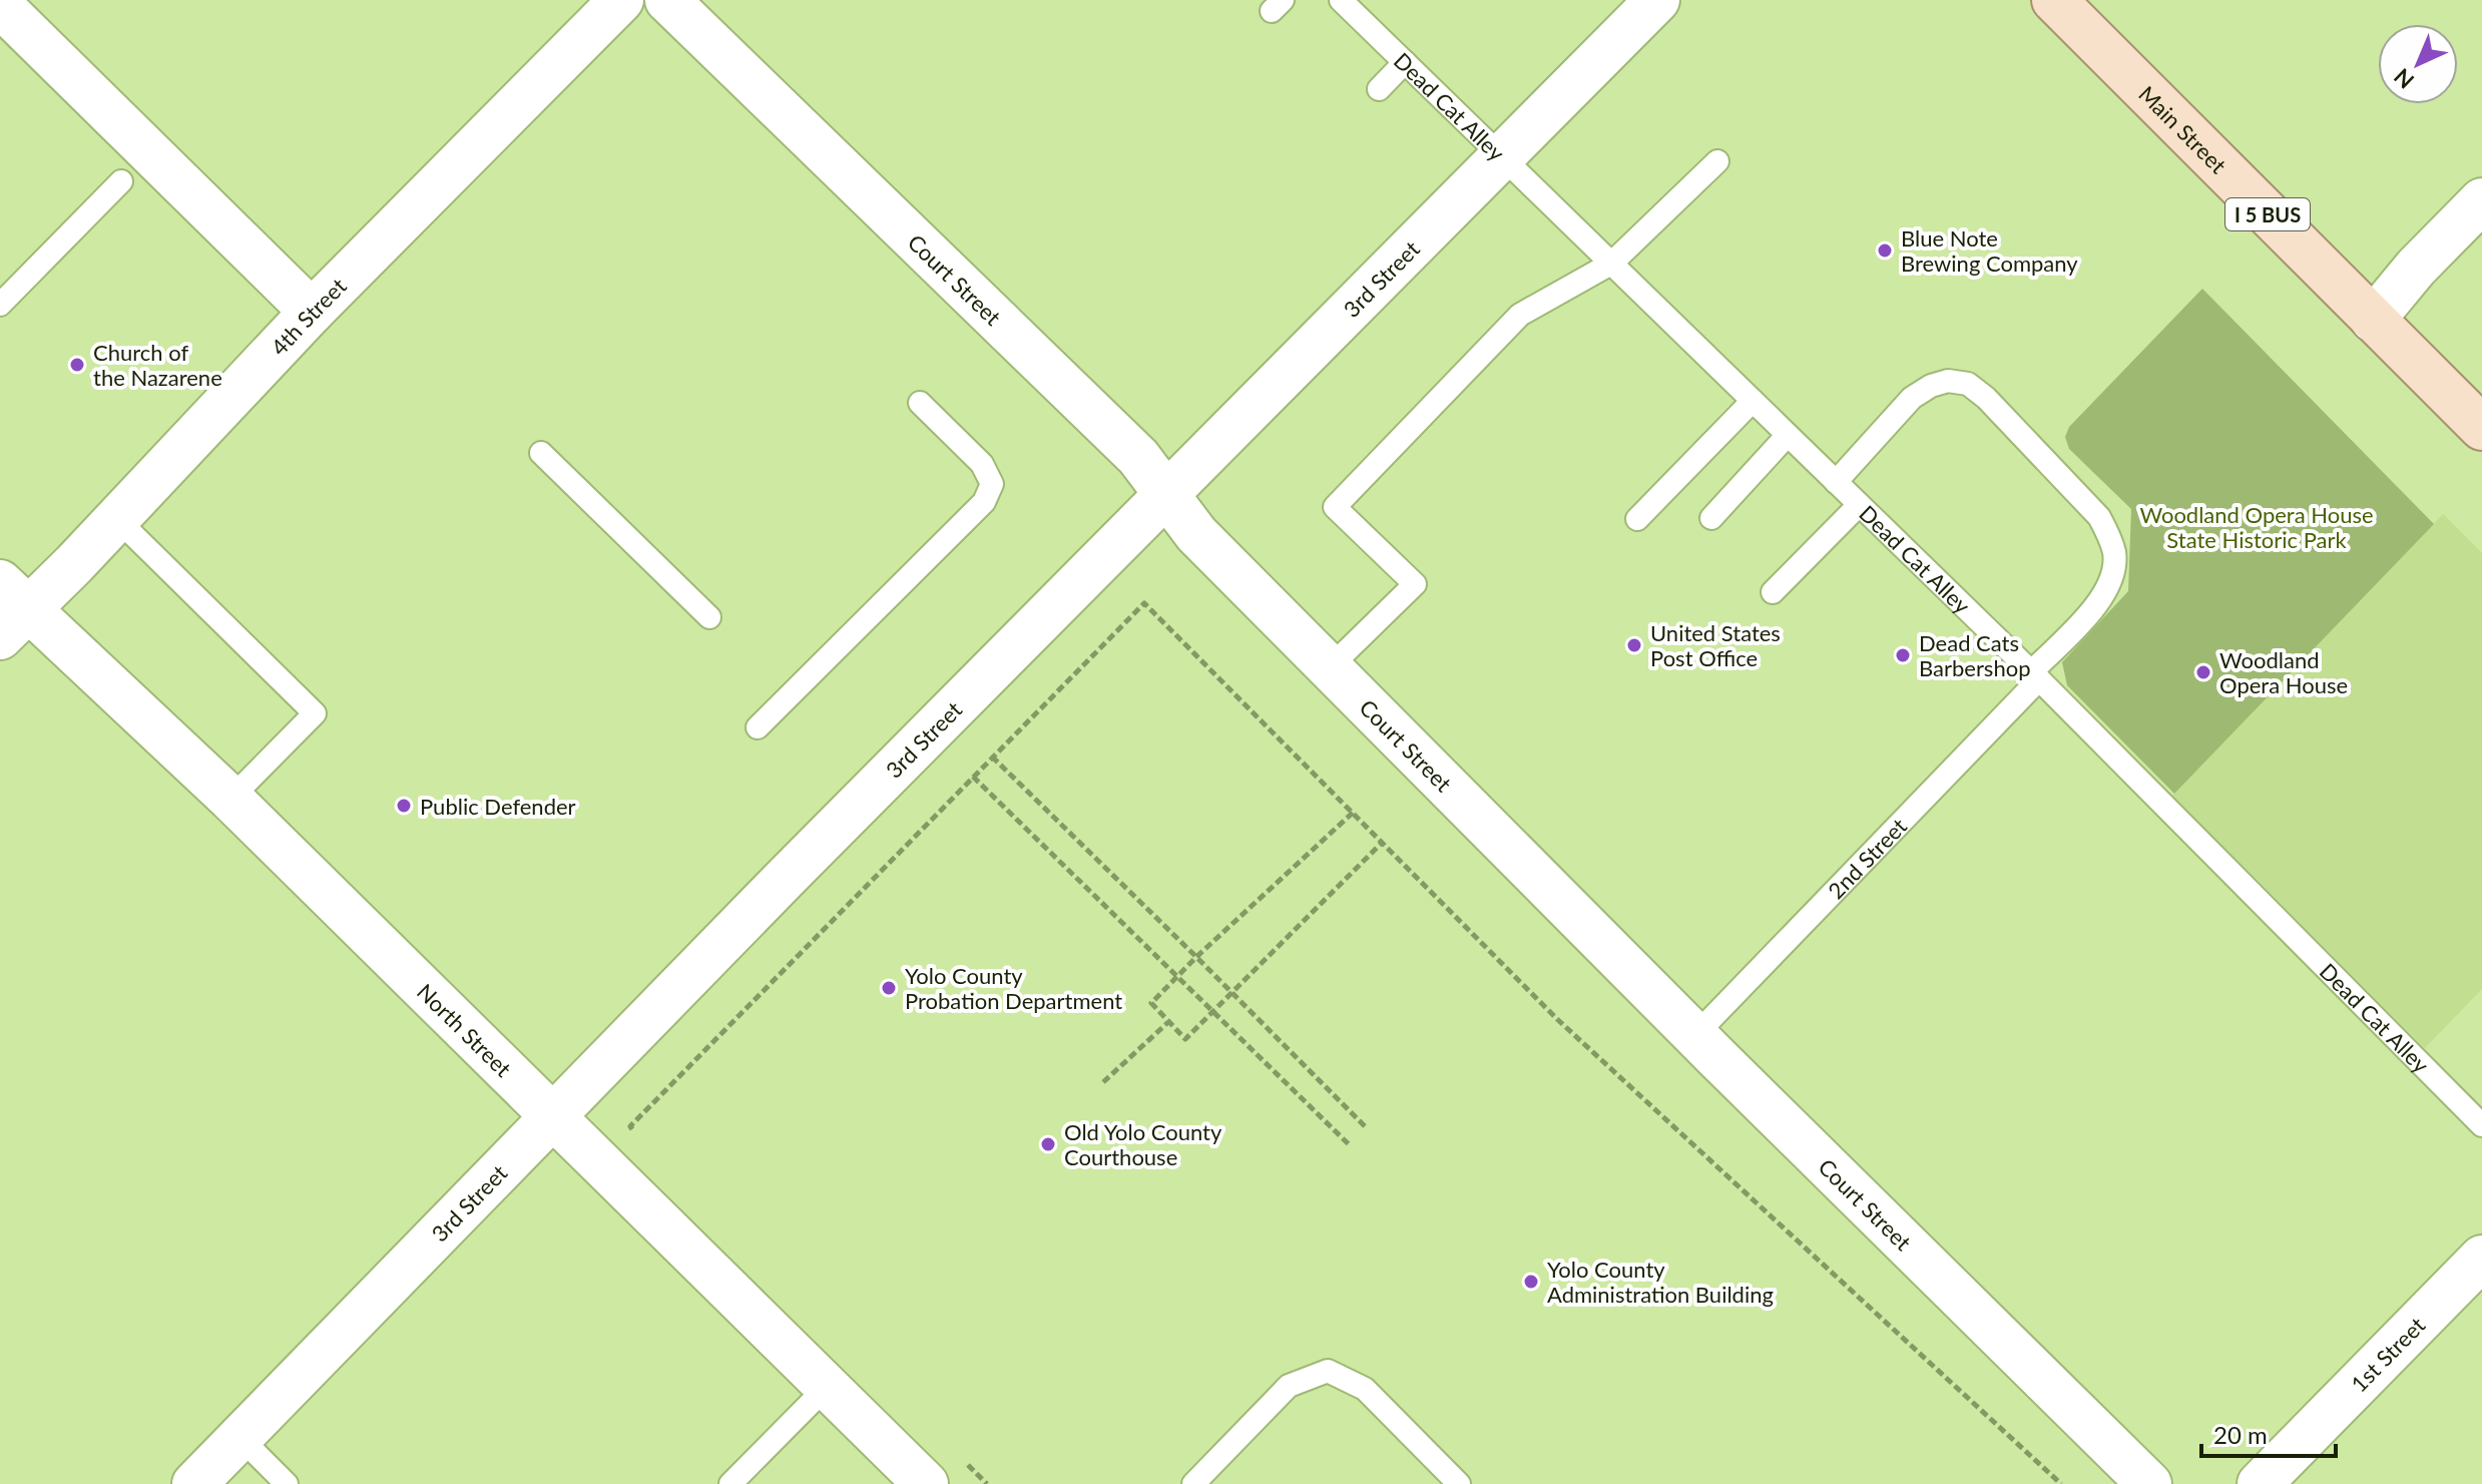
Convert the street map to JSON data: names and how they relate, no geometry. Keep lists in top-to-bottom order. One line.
{"streets":{"main road":["Main Street","I 5 BUS"],"street":["Court Street","3rd Street","4th Street","North Street","1st Street"],"lane":["Dead Cat Alley","2nd Street"]},"crossings":[["Dead Cat Alley","3rd Street"],["Dead Cat Alley","2nd Street"],["Court Street","3rd Street"],["Court Street","2nd Street"],["3rd Street","North Street"],["4th Street","North Street"]],"parks":["Woodland Opera House State Historic Park"],"places":["Blue Note Brewing Company","Church of the Nazarene","United States Post Office","Dead Cats Barbershop","Woodland Opera House","Public Defender","Yolo County Probation Department","Old Yolo County Courthouse","Yolo County Administration Building"],"scale_bar":"20 m","north":"bottom left"}
